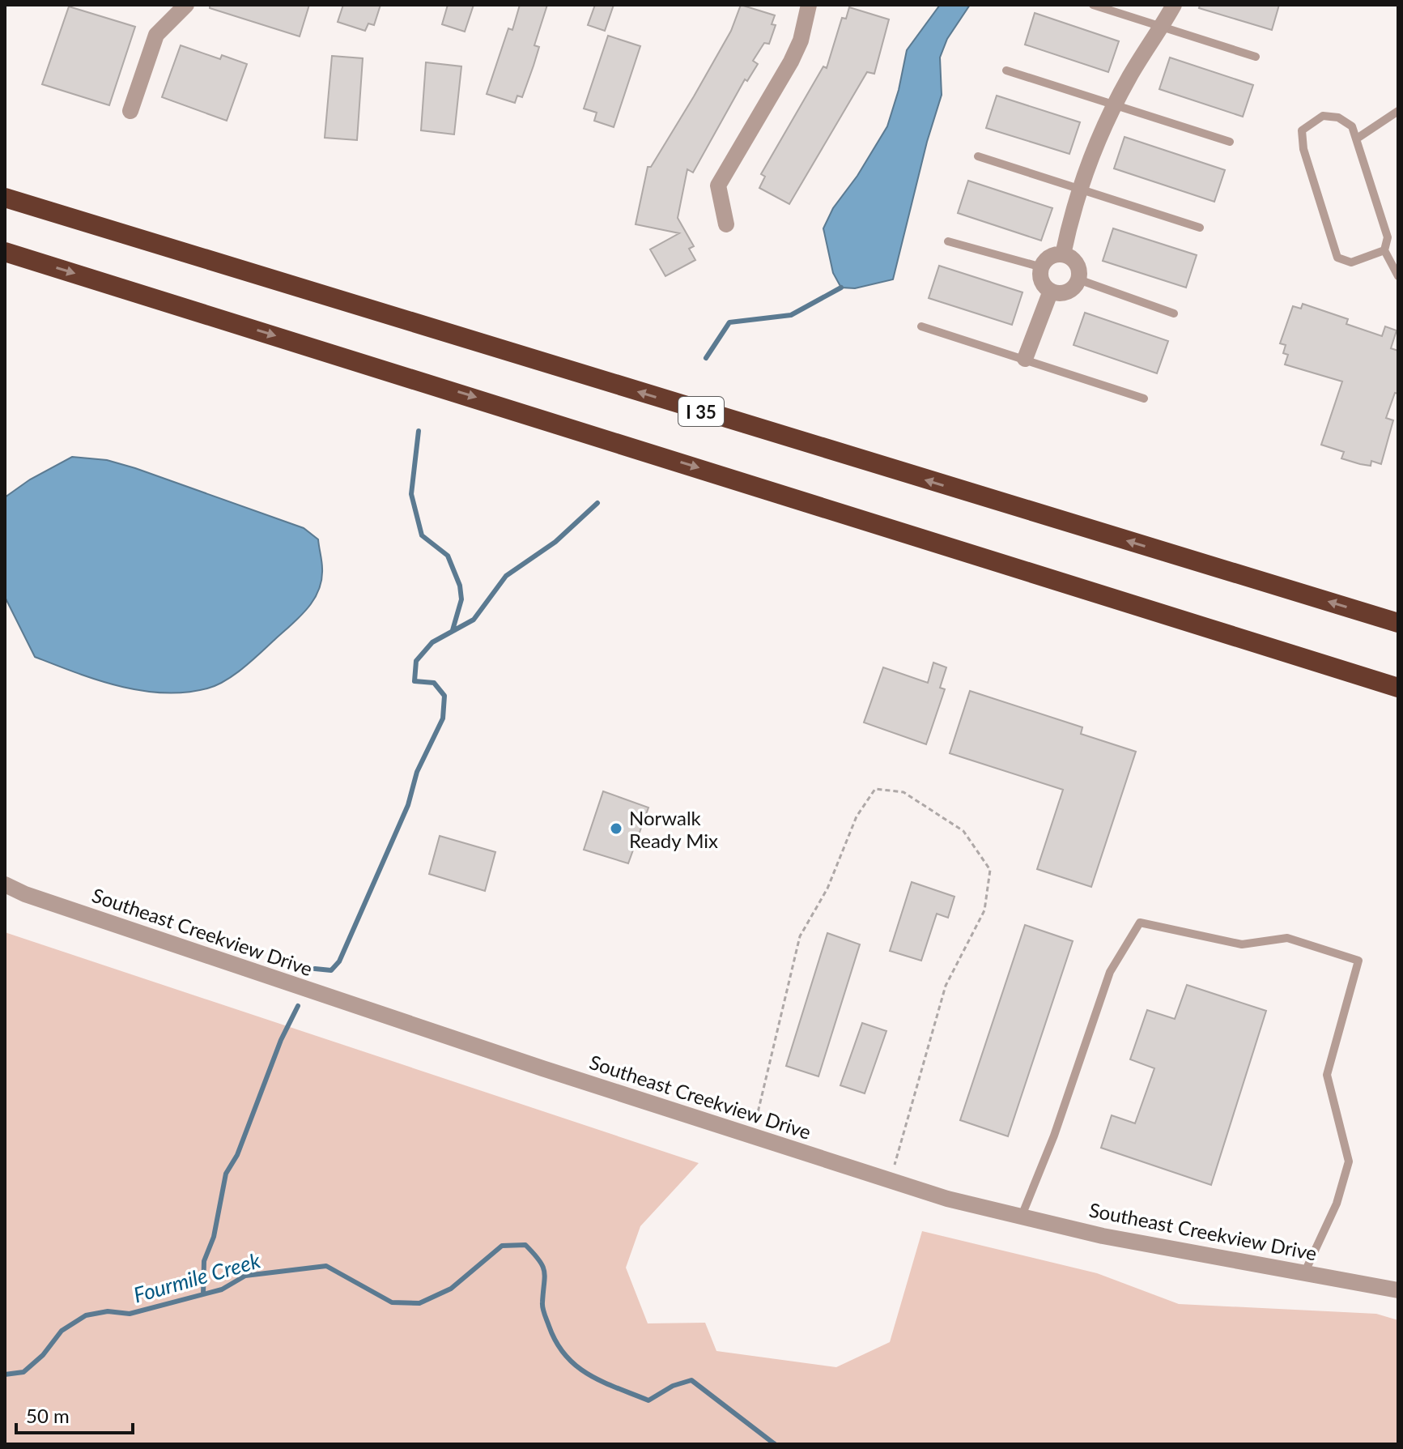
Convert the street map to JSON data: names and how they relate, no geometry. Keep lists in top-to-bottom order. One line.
{"streets":{"highway":["I 35"],"street":["Southeast Creekview Drive"]},"water":["Fourmile Creek"],"places":["Norwalk Ready Mix"],"scale_bar":"50 m"}
